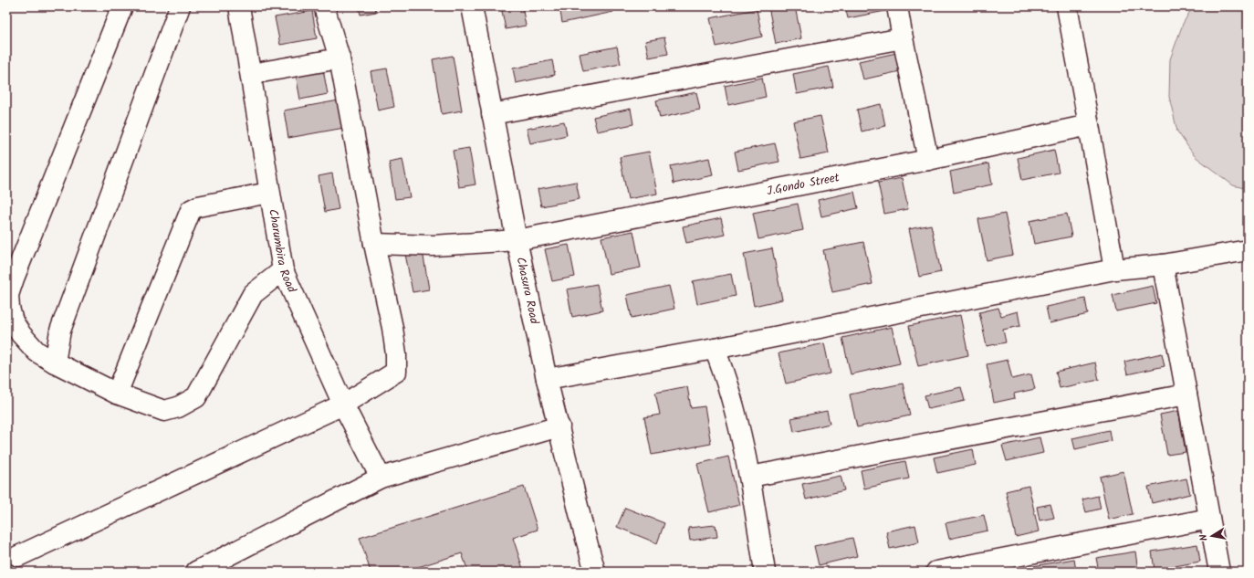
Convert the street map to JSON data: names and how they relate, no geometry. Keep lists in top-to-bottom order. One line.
{"streets":{"street":["J.Gondo Street","Charumbira Road","Chasura Road"]},"crossings":[["J.Gondo Street","Chasura Road"]],"north":"left"}
